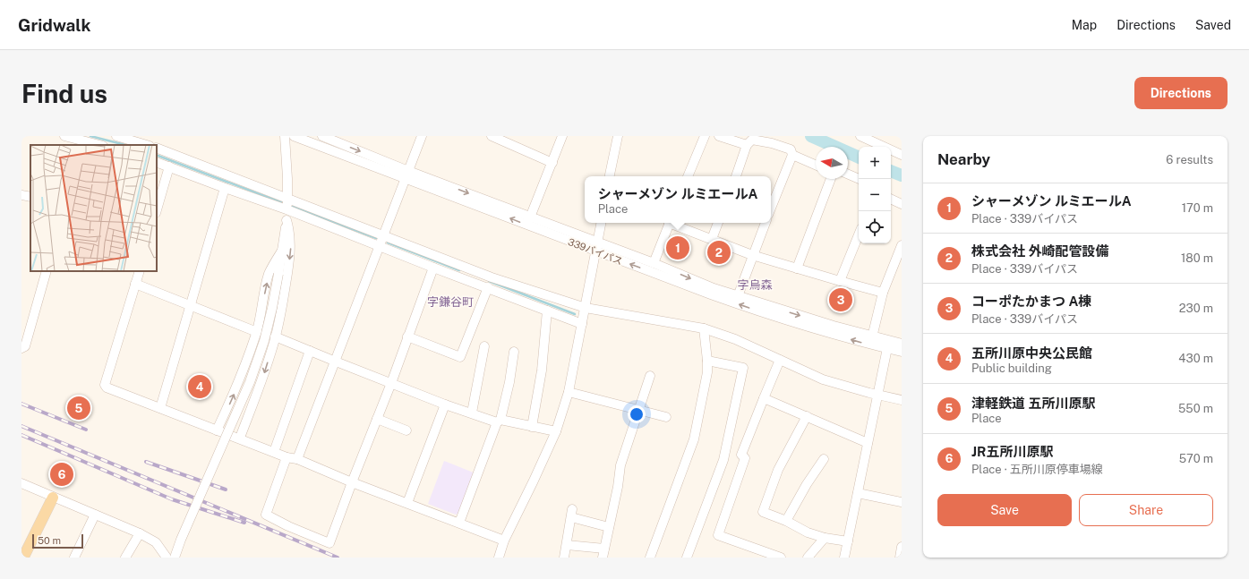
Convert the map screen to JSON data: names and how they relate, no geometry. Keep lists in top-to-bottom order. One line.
{"streets":{"street":["339バイパス"]},"districts":["字烏森","字鎌谷町"],"scale_bar":"50 m","north":"left","page":{"header":"Gridwalk","nav":["Map","Directions","Saved"],"buttons":["Directions",["Save","Share"]],"title":"Find us","heading":["Nearby","6 results"],"map_buttons":["+","−"],"popup":["シャーメゾン ルミエールA","Place"],"list":[{"mark":"1","name":"シャーメゾン ルミエールA","note":"Place · 339バイパス","value":"170 m"},{"mark":"2","name":"株式会社 外崎配管設備","note":"Place · 339バイパス","value":"180 m"},{"mark":"3","name":"コーポたかまつ A棟","note":"Place · 339バイパス","value":"230 m"},{"mark":"4","name":"五所川原中央公民館","note":"Public building","value":"430 m"},{"mark":"5","name":"津軽鉄道 五所川原駅","note":"Place","value":"550 m"},{"mark":"6","name":"JR五所川原駅","note":"Place · 五所川原停車場線","value":"570 m"}],"pins":["1","2","3","4","5","6"],"scale":"50 m"}}
